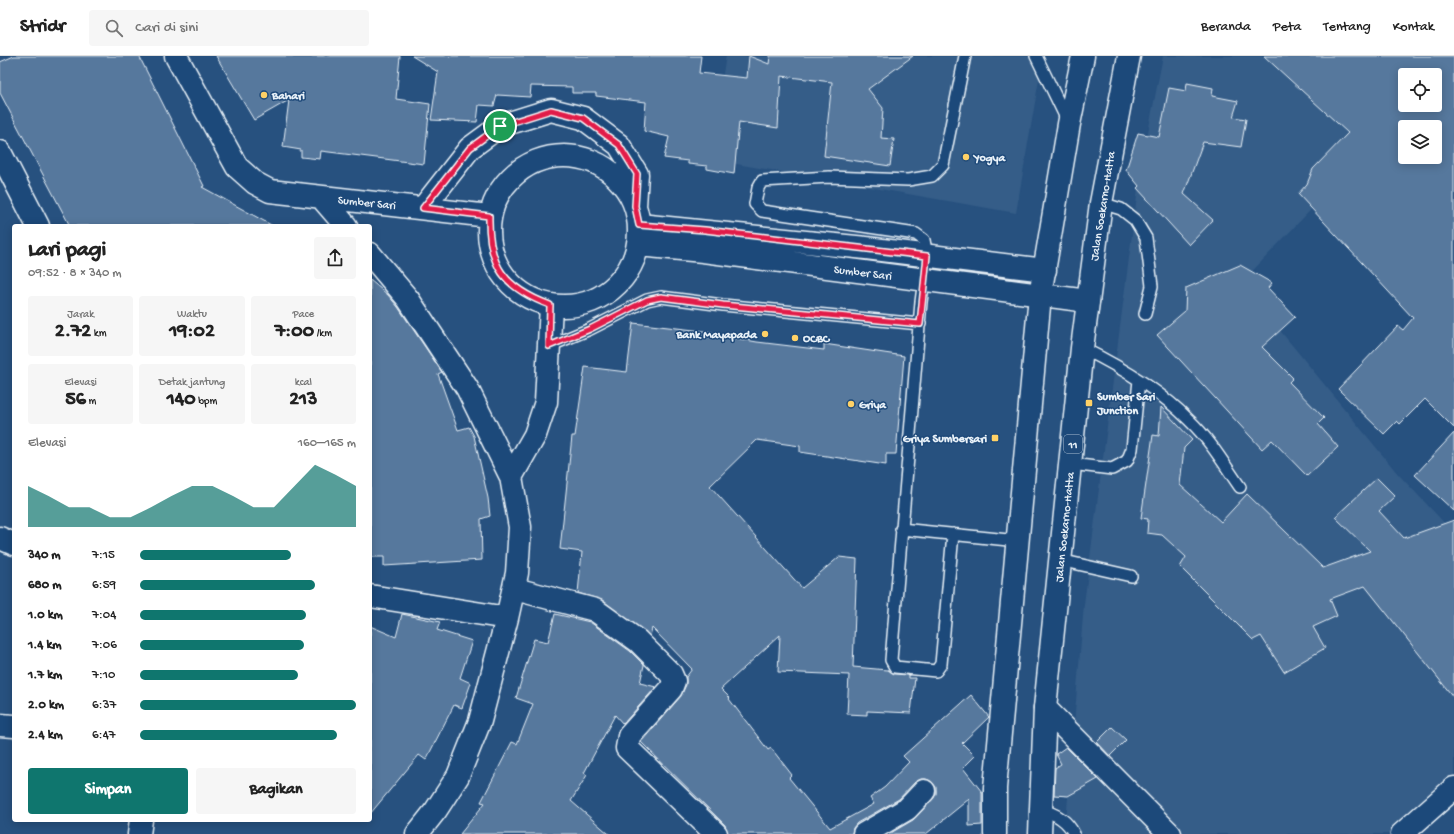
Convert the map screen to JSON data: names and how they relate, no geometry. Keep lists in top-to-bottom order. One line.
{"streets":{"main road":["Sumber Sari","Jalan Soekarno-Hatta","11"]},"crossings":[["Sumber Sari","Jalan Soekarno-Hatta"]],"places":{"other":["Bahari","Yogya","Bank Mayapada","OCBC","Griya"],"transit":["Sumber Sari Junction","Griya Sumbersari"]},"page":{"header":"Stridr","search":"Cari di sini","nav":["Beranda","Peta","Tentang","Kontak"],"heading":["Lari pagi","09:52 · 8 × 340 m"],"stats":[["Jarak","2.72 km"],["Waktu","19:02"],["Pace","7:00 /km"],["Elevasi","56 m"],["Detak jantung","140 bpm"],["kcal","213"]],"chart":["Elevasi","160–165 m"],"list":[{"name":"340 m","note":"7:15"},{"name":"680 m","note":"6:59"},{"name":"1.0 km","note":"7:04"},{"name":"1.4 km","note":"7:06"},{"name":"1.7 km","note":"7:10"},{"name":"2.0 km","note":"6:37"},{"name":"2.4 km","note":"6:47"}],"buttons":["Simpan","Bagikan"]}}
